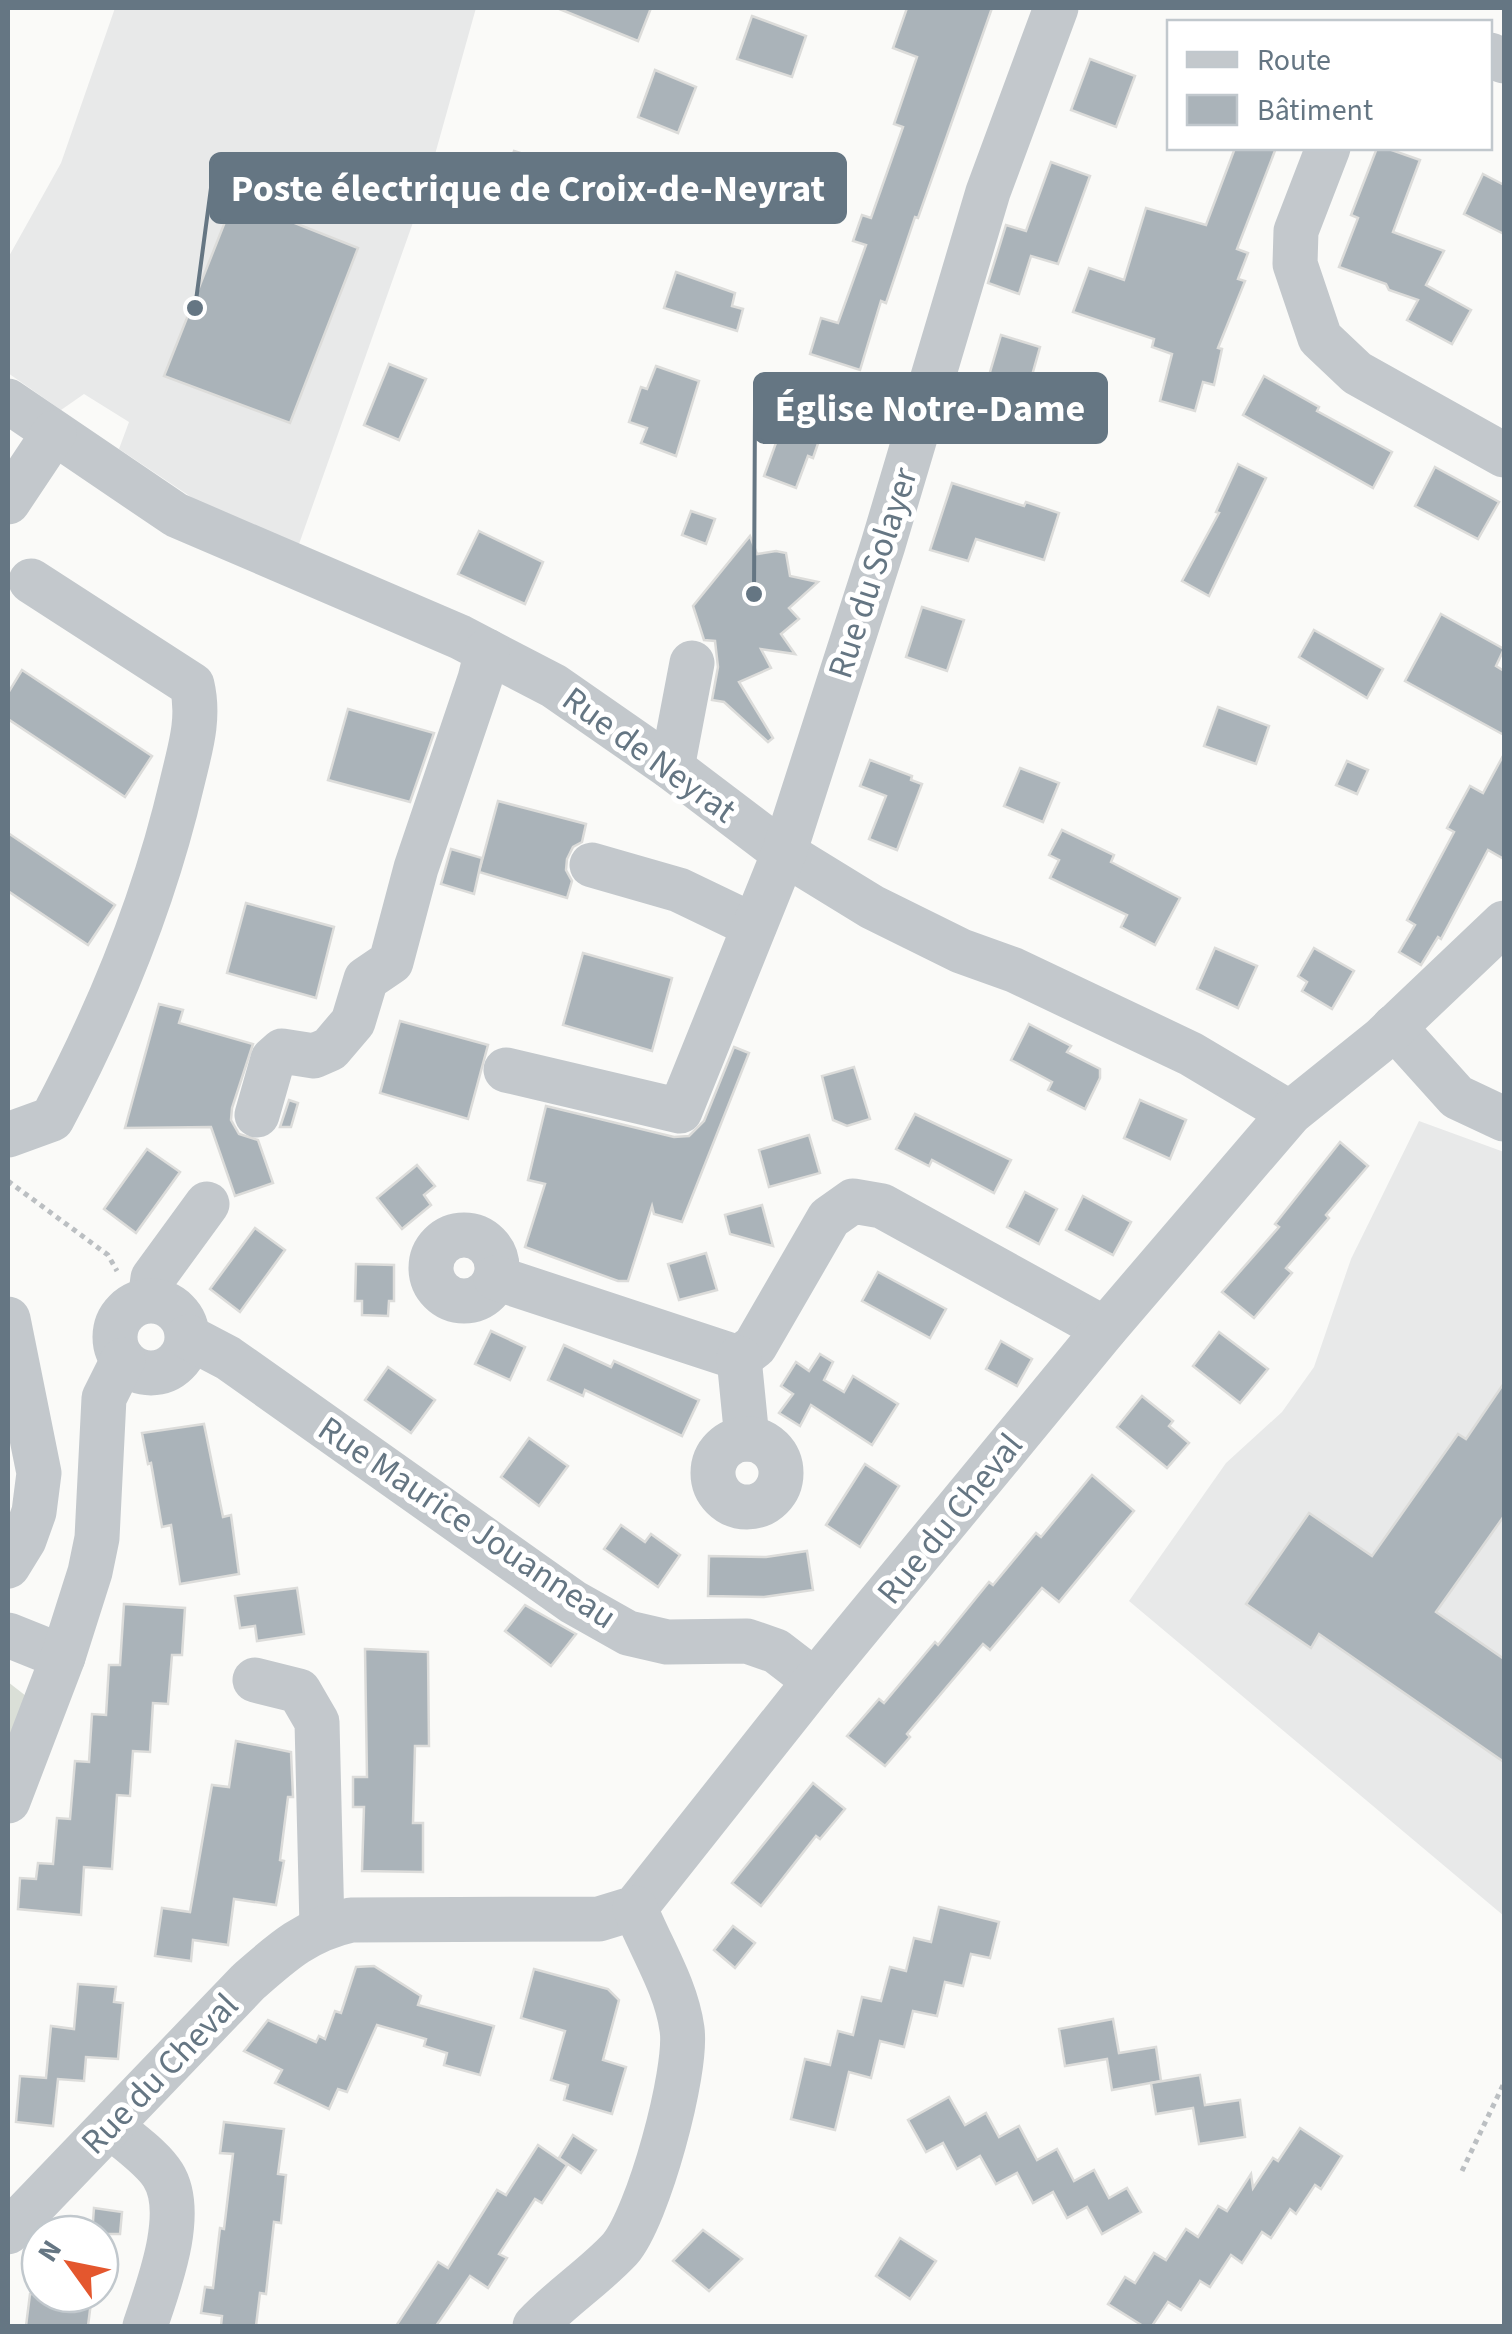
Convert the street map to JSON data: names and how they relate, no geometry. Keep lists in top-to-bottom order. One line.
{"streets":{"street":["Rue du Solayer","Rue de Neyrat","Rue du Cheval","Rue Maurice Jouanneau"]},"crossings":[["Rue du Solayer","Rue de Neyrat"],["Rue de Neyrat","Rue du Cheval"],["Rue du Cheval","Rue Maurice Jouanneau"]],"places":["Poste électrique de Croix-de-Neyrat","Église Notre-Dame"],"legend":["Route","Bâtiment"],"north":"top left"}
